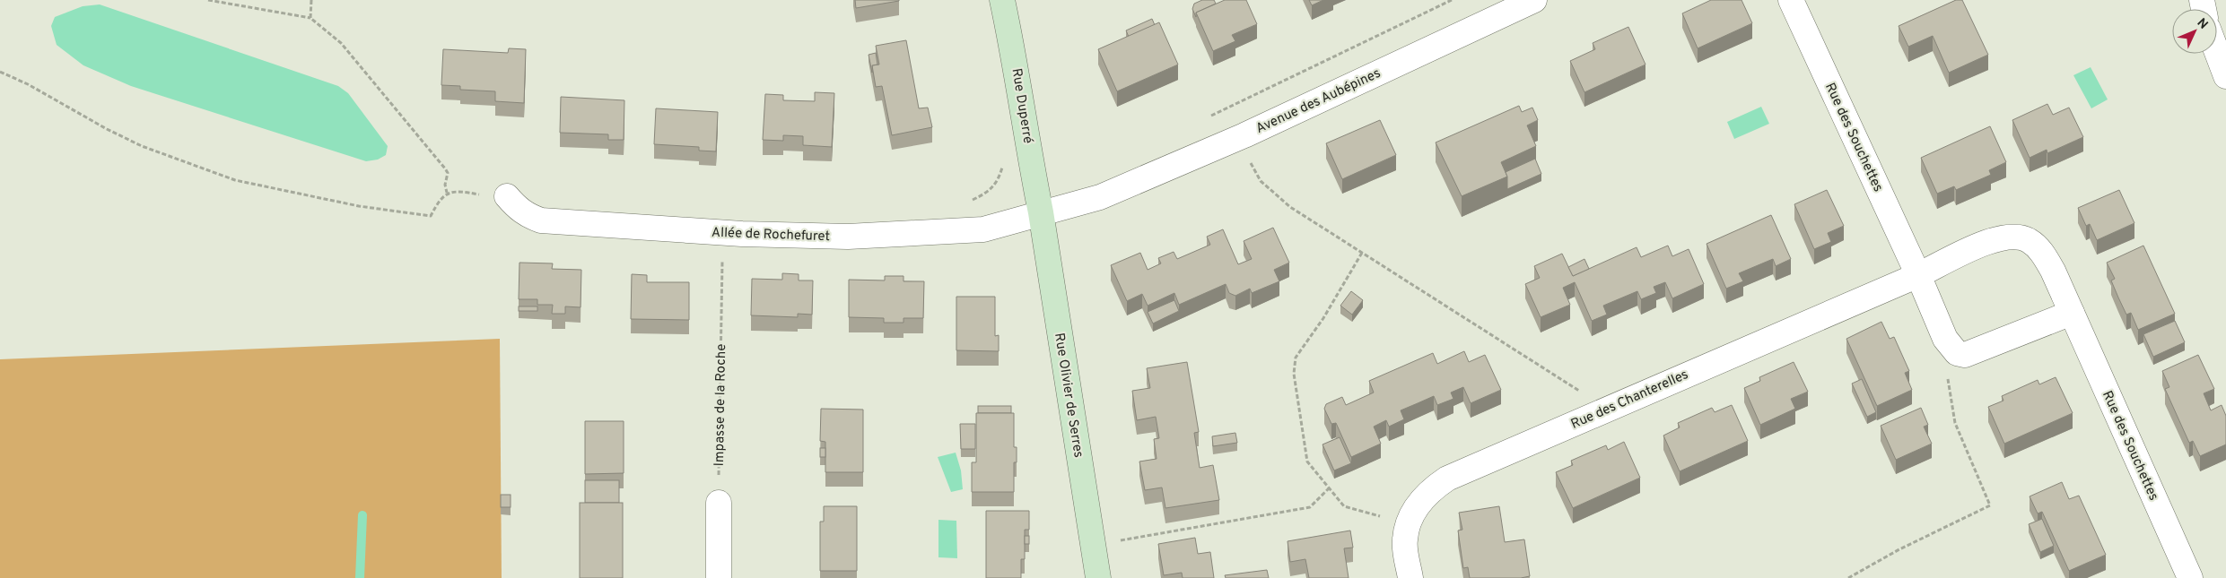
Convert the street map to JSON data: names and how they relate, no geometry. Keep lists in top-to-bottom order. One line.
{"streets":{"street":["Avenue des Aubépines","Rue Duperré","Rue des Souchettes","Allée de Rochefuret","Rue Olivier de Serres","Rue des Chanterelles"],"path":["Impasse de la Roche"]},"crossings":[["Avenue des Aubépines","Rue Duperré"],["Avenue des Aubépines","Allée de Rochefuret"],["Avenue des Aubépines","Rue Olivier de Serres"],["Rue Duperré","Allée de Rochefuret"],["Rue Duperré","Rue Olivier de Serres"],["Rue des Souchettes","Rue des Chanterelles"],["Allée de Rochefuret","Rue Olivier de Serres"],["Allée de Rochefuret","Impasse de la Roche"]],"north":"top right"}
